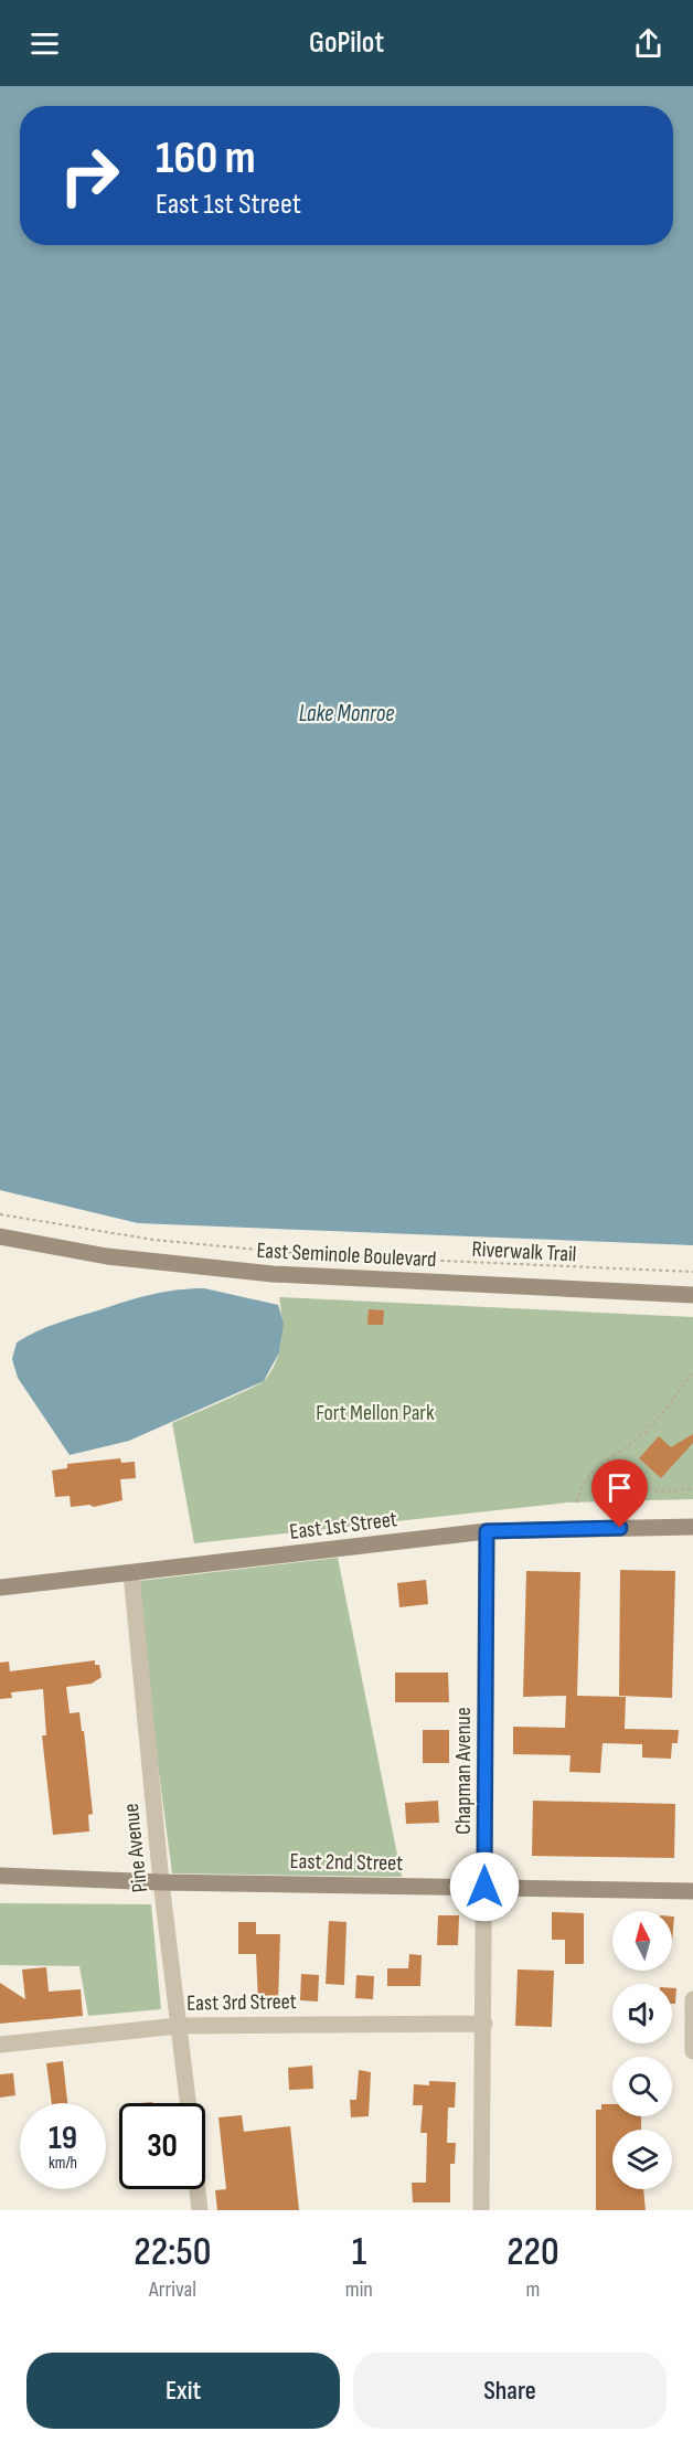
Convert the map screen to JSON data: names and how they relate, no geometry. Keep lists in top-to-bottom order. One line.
{"streets":{"street":["East Seminole Boulevard","East 1st Street","Chapman Avenue","Pine Avenue","East 2nd Street","East 3rd Street"],"path":["Riverwalk Trail"]},"crossings":[["East 1st Street","Chapman Avenue"],["East 1st Street","Pine Avenue"],["Chapman Avenue","East 2nd Street"],["Chapman Avenue","East 3rd Street"],["Pine Avenue","East 2nd Street"],["Pine Avenue","East 3rd Street"]],"water":["Lake Monroe"],"parks":["Fort Mellon Park"],"north":"top","page":{"header":"GoPilot","turn":["160 m","East 1st Street"],"speed":"19 km/h","limit":"30","eta":["22:50","Arrival","1","min","220","m"],"buttons":["Exit","Share"]}}
